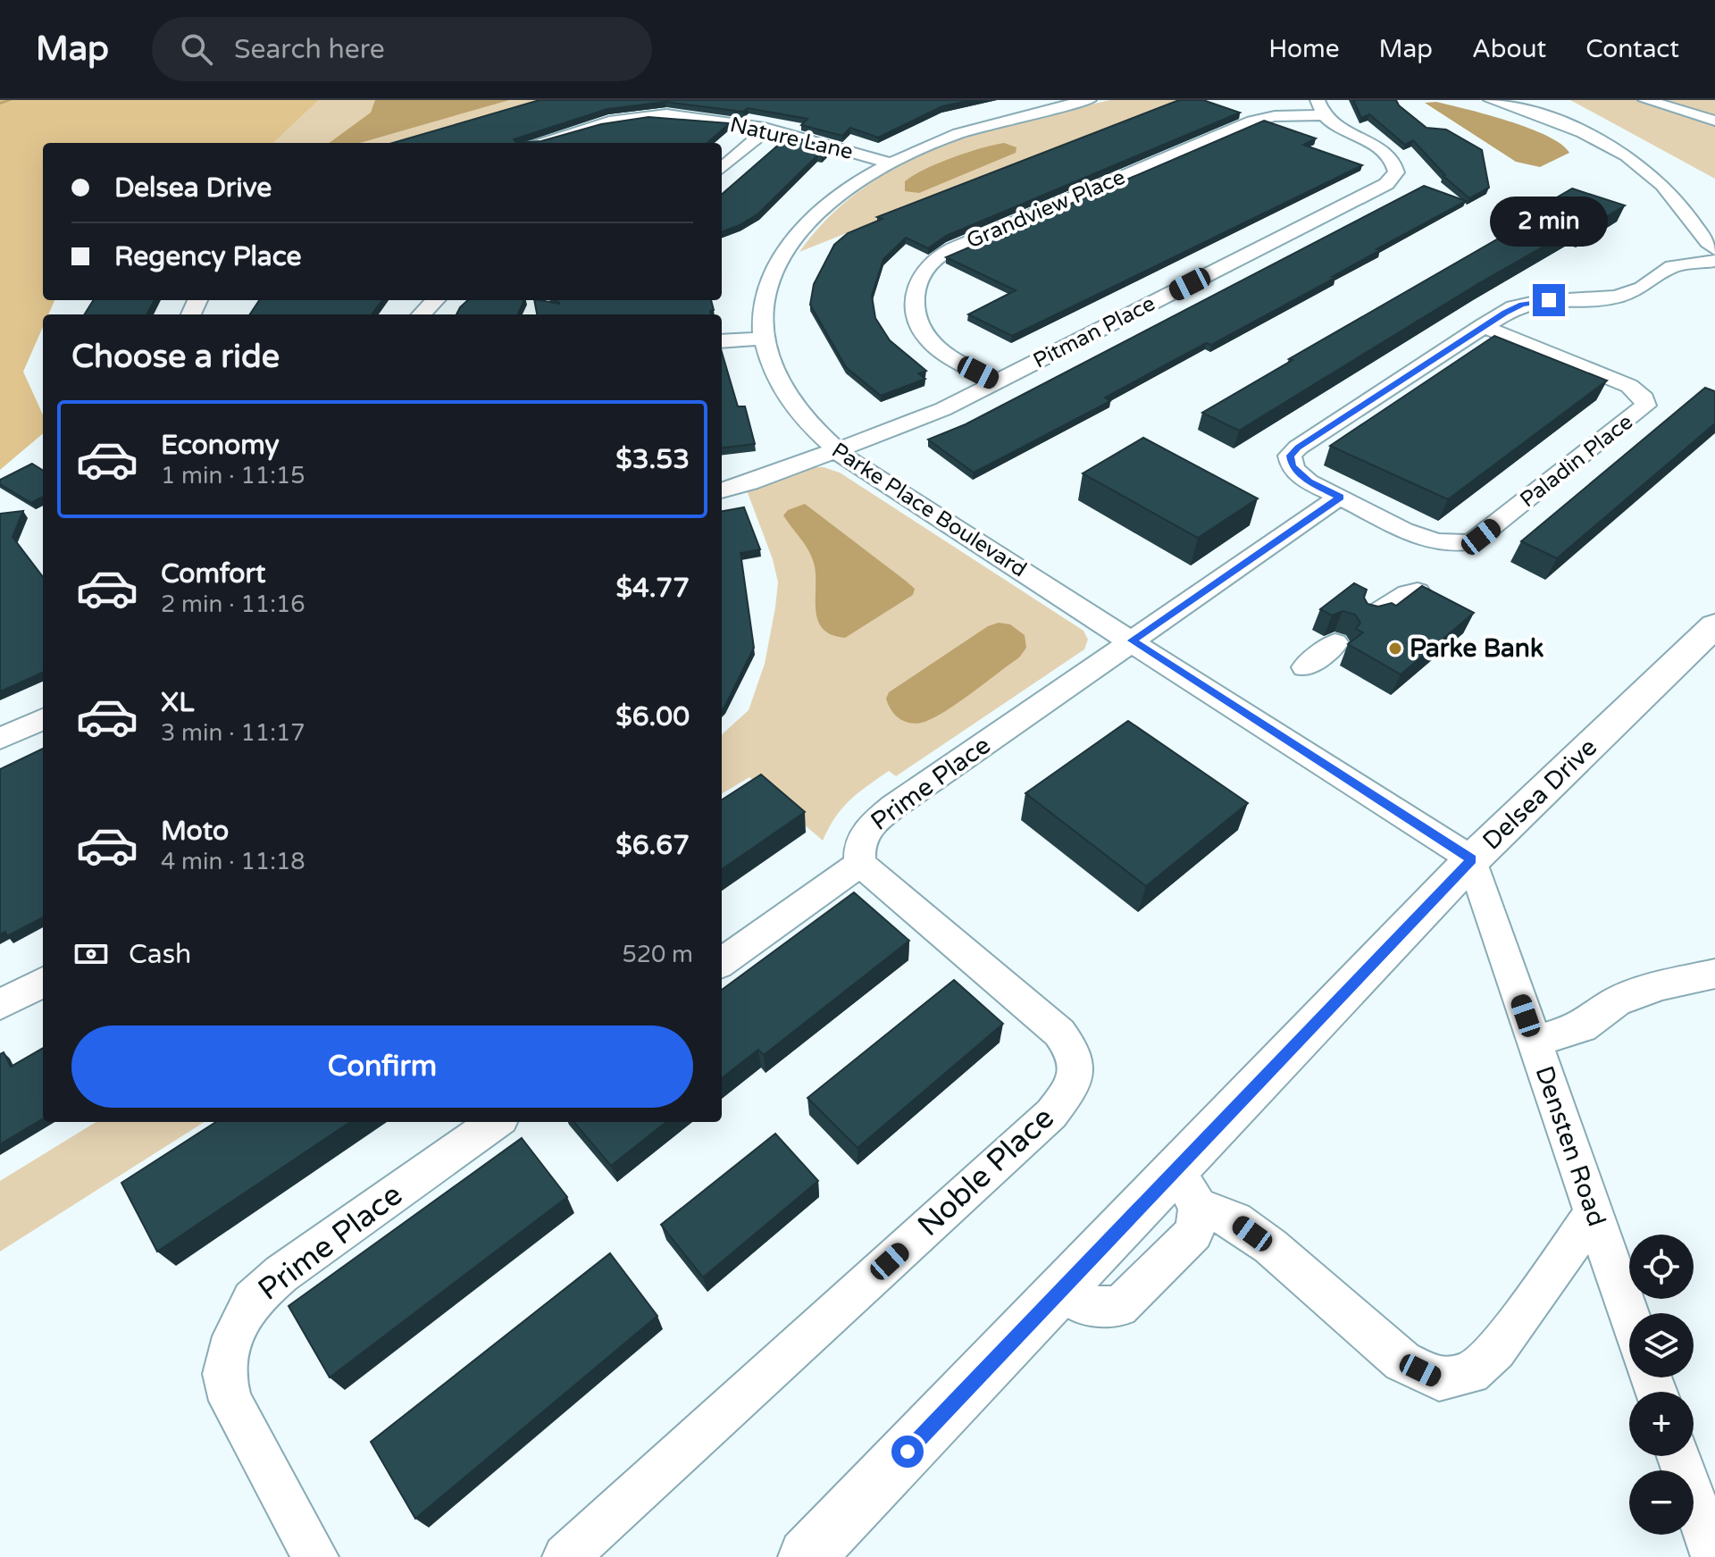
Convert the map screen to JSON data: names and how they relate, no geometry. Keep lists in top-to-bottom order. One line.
{"streets":{"main road":["Delsea Drive"],"street":["Nature Lane","Grandview Place","Pitman Place","Paladin Place","Parke Place Boulevard","Prime Place","Densten Road","Noble Place"]},"crossings":[["Nature Lane","Parke Place Boulevard"],["Grandview Place","Pitman Place"],["Pitman Place","Parke Place Boulevard"],["Paladin Place","Prime Place"],["Parke Place Boulevard","Prime Place"],["Parke Place Boulevard","Delsea Drive"],["Parke Place Boulevard","Densten Road"],["Prime Place","Noble Place"],["Delsea Drive","Densten Road"]],"places":["Parke Bank"],"page":{"header":"Map","search":"Search here","nav":["Home","Map","About","Contact"],"banner":["Delsea Drive","Regency Place"],"bubble":"2 min","heading":"Choose a ride","list":[{"name":"Economy","note":"1 min · 11:15","value":"$3.53"},{"name":"Comfort","note":"2 min · 11:16","value":"$4.77"},{"name":"XL","note":"3 min · 11:17","value":"$6.00"},{"name":"Moto","note":"4 min · 11:18","value":"$6.67"}],"pay":["Cash","520 m"],"buttons":"Confirm","map_buttons":["+","−"]}}
